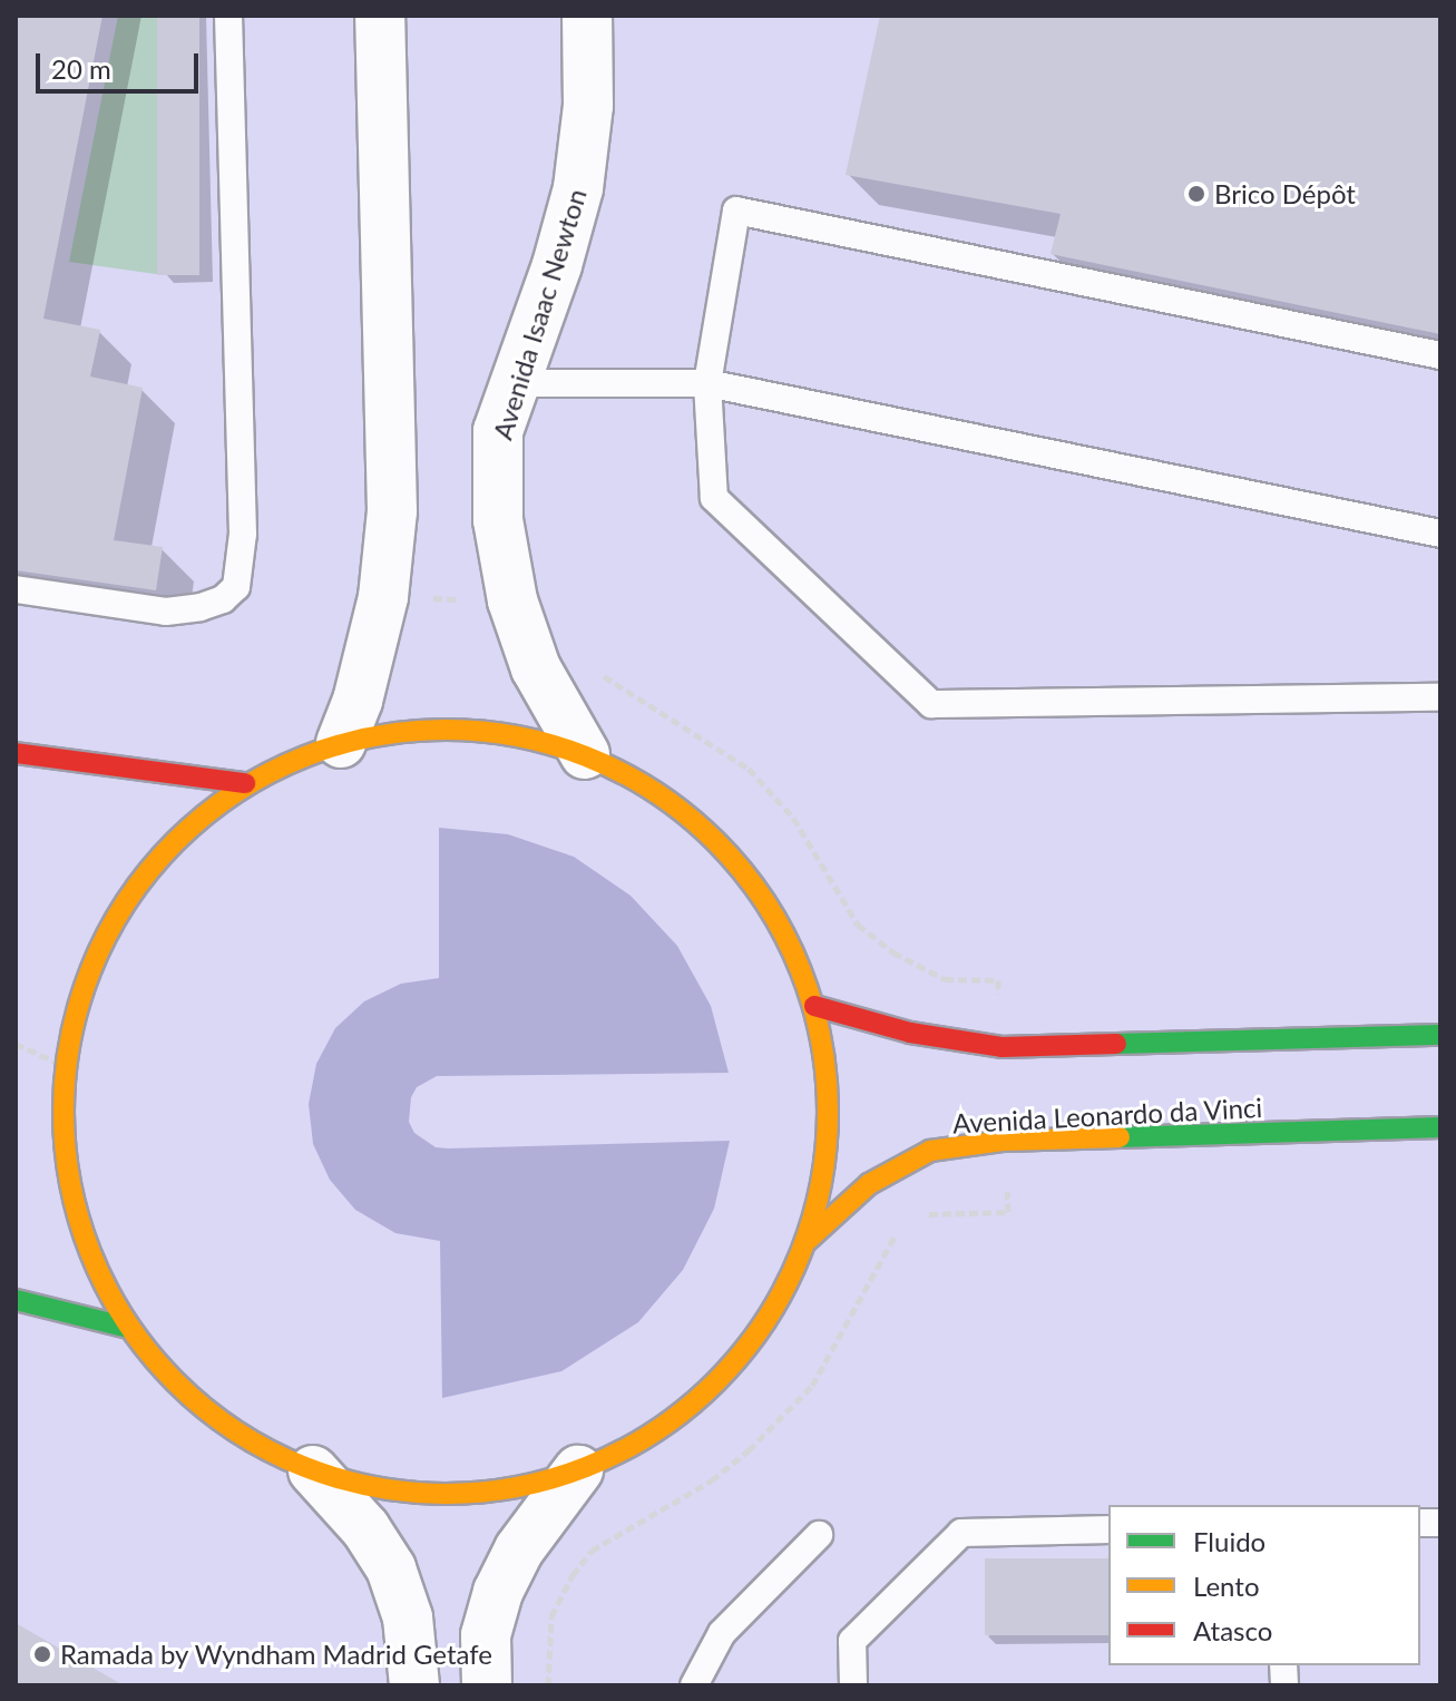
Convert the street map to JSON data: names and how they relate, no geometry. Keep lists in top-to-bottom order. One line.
{"streets":{"street":["Avenida Isaac Newton","Avenida Leonardo da Vinci"]},"places":["Brico Dépôt","Ramada by Wyndham Madrid Getafe"],"legend":["Fluido","Lento","Atasco"],"scale_bar":"20 m"}
